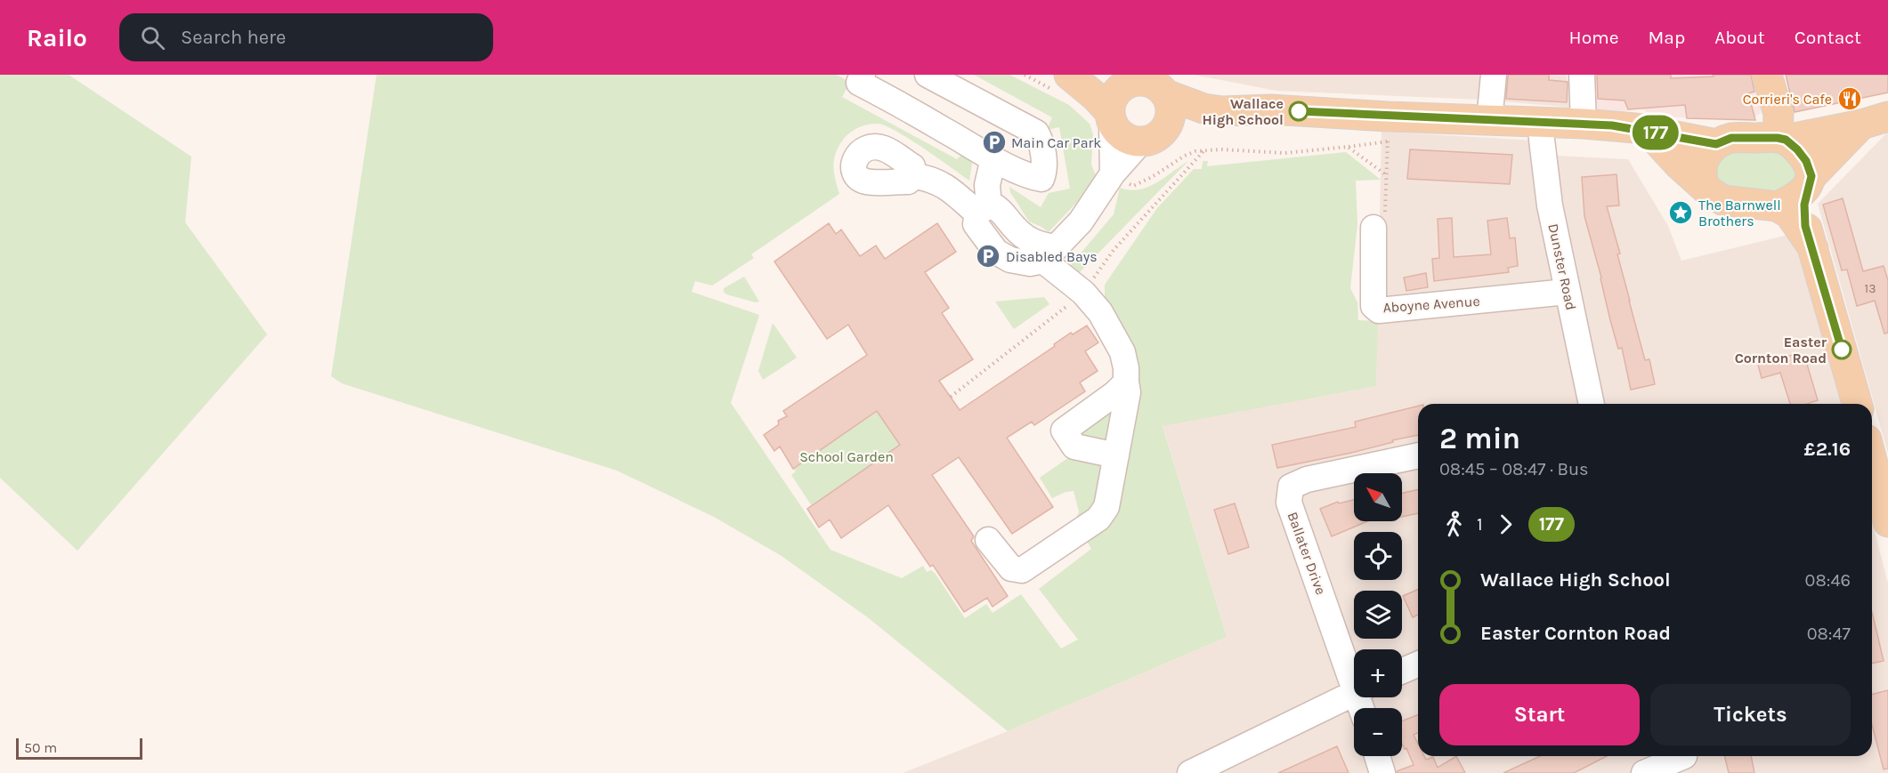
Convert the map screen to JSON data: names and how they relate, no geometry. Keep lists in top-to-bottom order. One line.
{"streets":{"street":["Dunster Road","Aboyne Avenue","Ballater Drive"]},"crossings":[["Dunster Road","Aboyne Avenue"]],"parks":["School Garden"],"places":{"restaurant":["Corrieri's Cafe"],"other":["Wallace High School","Easter Cornton Road"],"parking":["Main Car Park","Disabled Bays"],"place":["The Barnwell Brothers"]},"lines":["bus line 177"],"house_numbers":["13"],"scale_bar":"50 m","north":"top left","page":{"header":"Railo","search":"Search here","nav":["Home","Map","About","Contact"],"on_map":"177","heading":["2 min","08:45 – 08:47 · Bus","£2.16"],"map_buttons":["+","−"],"legs":["1","177"],"list":[{"name":"Wallace High School","value":"08:46"},{"name":"Easter Cornton Road","value":"08:47"}],"buttons":["Start","Tickets"],"scale":"50 m"}}
